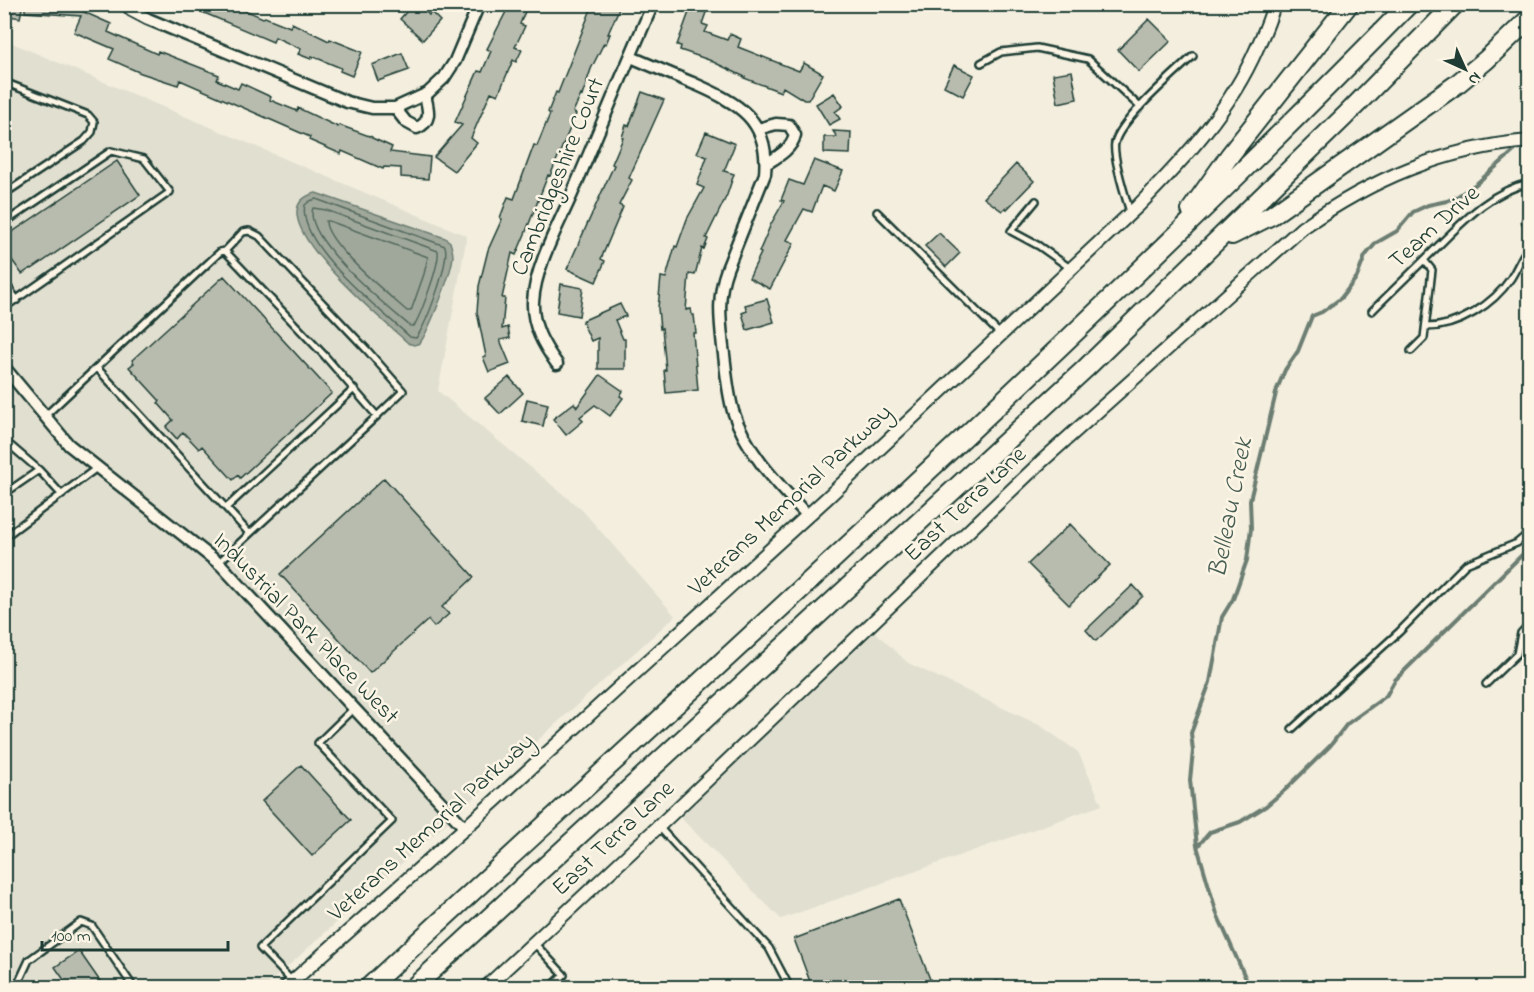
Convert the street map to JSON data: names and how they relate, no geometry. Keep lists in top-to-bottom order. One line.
{"streets":{"street":["Cambridgeshire Court","Veterans Memorial Parkway","East Terra Lane","Industrial Park Place West"],"lane":["Team Drive"]},"crossings":[["Veterans Memorial Parkway","Industrial Park Place West"]],"water":["Belleau Creek"],"scale_bar":"100 m","north":"bottom right"}
